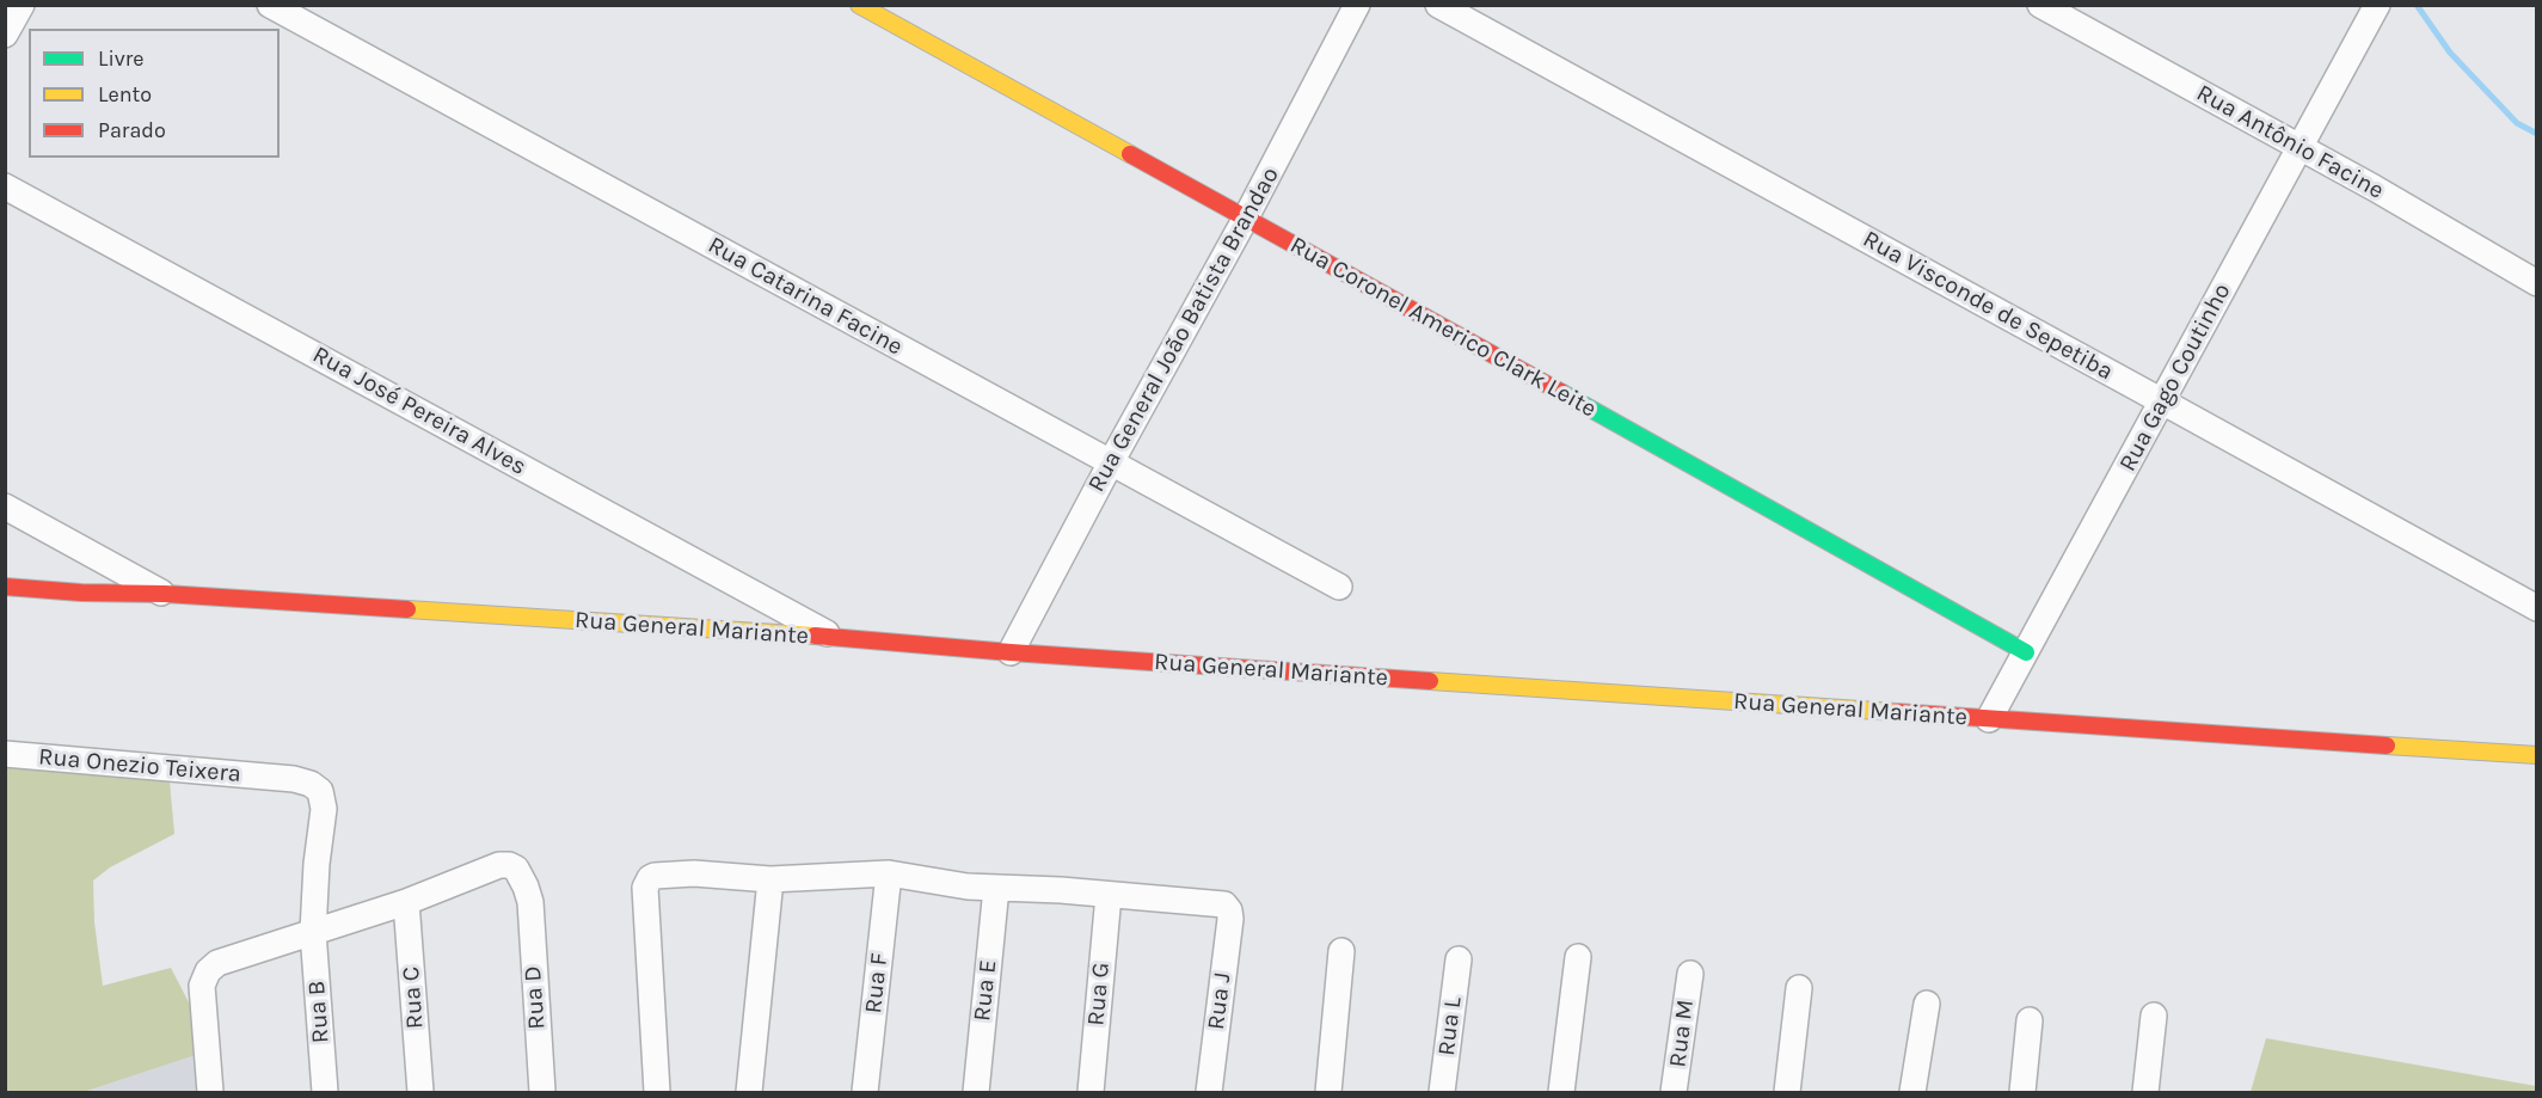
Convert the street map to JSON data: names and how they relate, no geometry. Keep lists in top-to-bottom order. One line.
{"streets":{"street":["Rua Antônio Facine","Rua Catarina Facine","Rua Visconde de Sepetiba","Rua Coronel Americo Clark Leite","Rua General João Batista Brandao","Rua Gago Coutinho","Rua José Pereira Alves","Rua General Mariante","Rua Onezio Teixera","Rua F","Rua E","Rua G","Rua C","Rua D","Rua J","Rua B","Rua L","Rua M"]},"crossings":[["Rua Antônio Facine","Rua Gago Coutinho"],["Rua Catarina Facine","Rua General João Batista Brandao"],["Rua Visconde de Sepetiba","Rua Gago Coutinho"],["Rua Coronel Americo Clark Leite","Rua General João Batista Brandao"],["Rua Coronel Americo Clark Leite","Rua Gago Coutinho"],["Rua General João Batista Brandao","Rua General Mariante"],["Rua Gago Coutinho","Rua General Mariante"],["Rua José Pereira Alves","Rua General Mariante"],["Rua Onezio Teixera","Rua B"],["Rua G","Rua J"],["Rua C","Rua D"]],"legend":["Livre","Lento","Parado"]}
